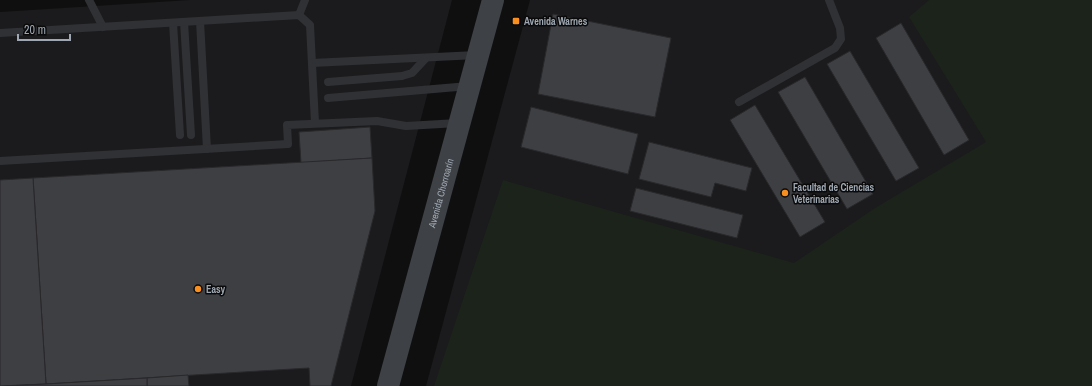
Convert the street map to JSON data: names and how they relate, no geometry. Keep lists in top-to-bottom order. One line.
{"streets":{"main road":["Avenida Chorroarín"]},"places":{"transit":["Avenida Warnes"],"other":["Facultad de Ciencias Veterinarias","Easy"]},"scale_bar":"20 m"}
